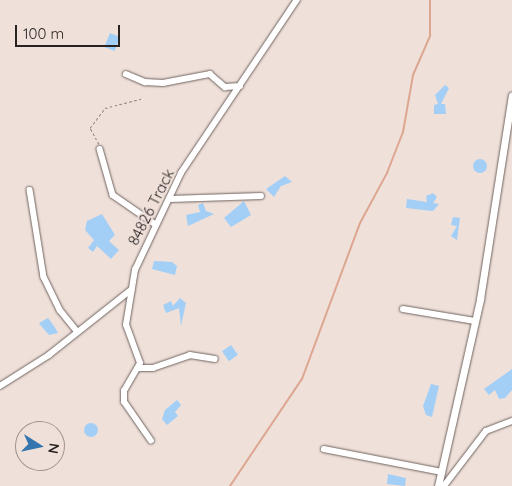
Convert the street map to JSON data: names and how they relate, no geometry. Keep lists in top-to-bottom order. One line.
{"streets":{"street":["84826 Track"]},"scale_bar":"100 m","north":"right"}
